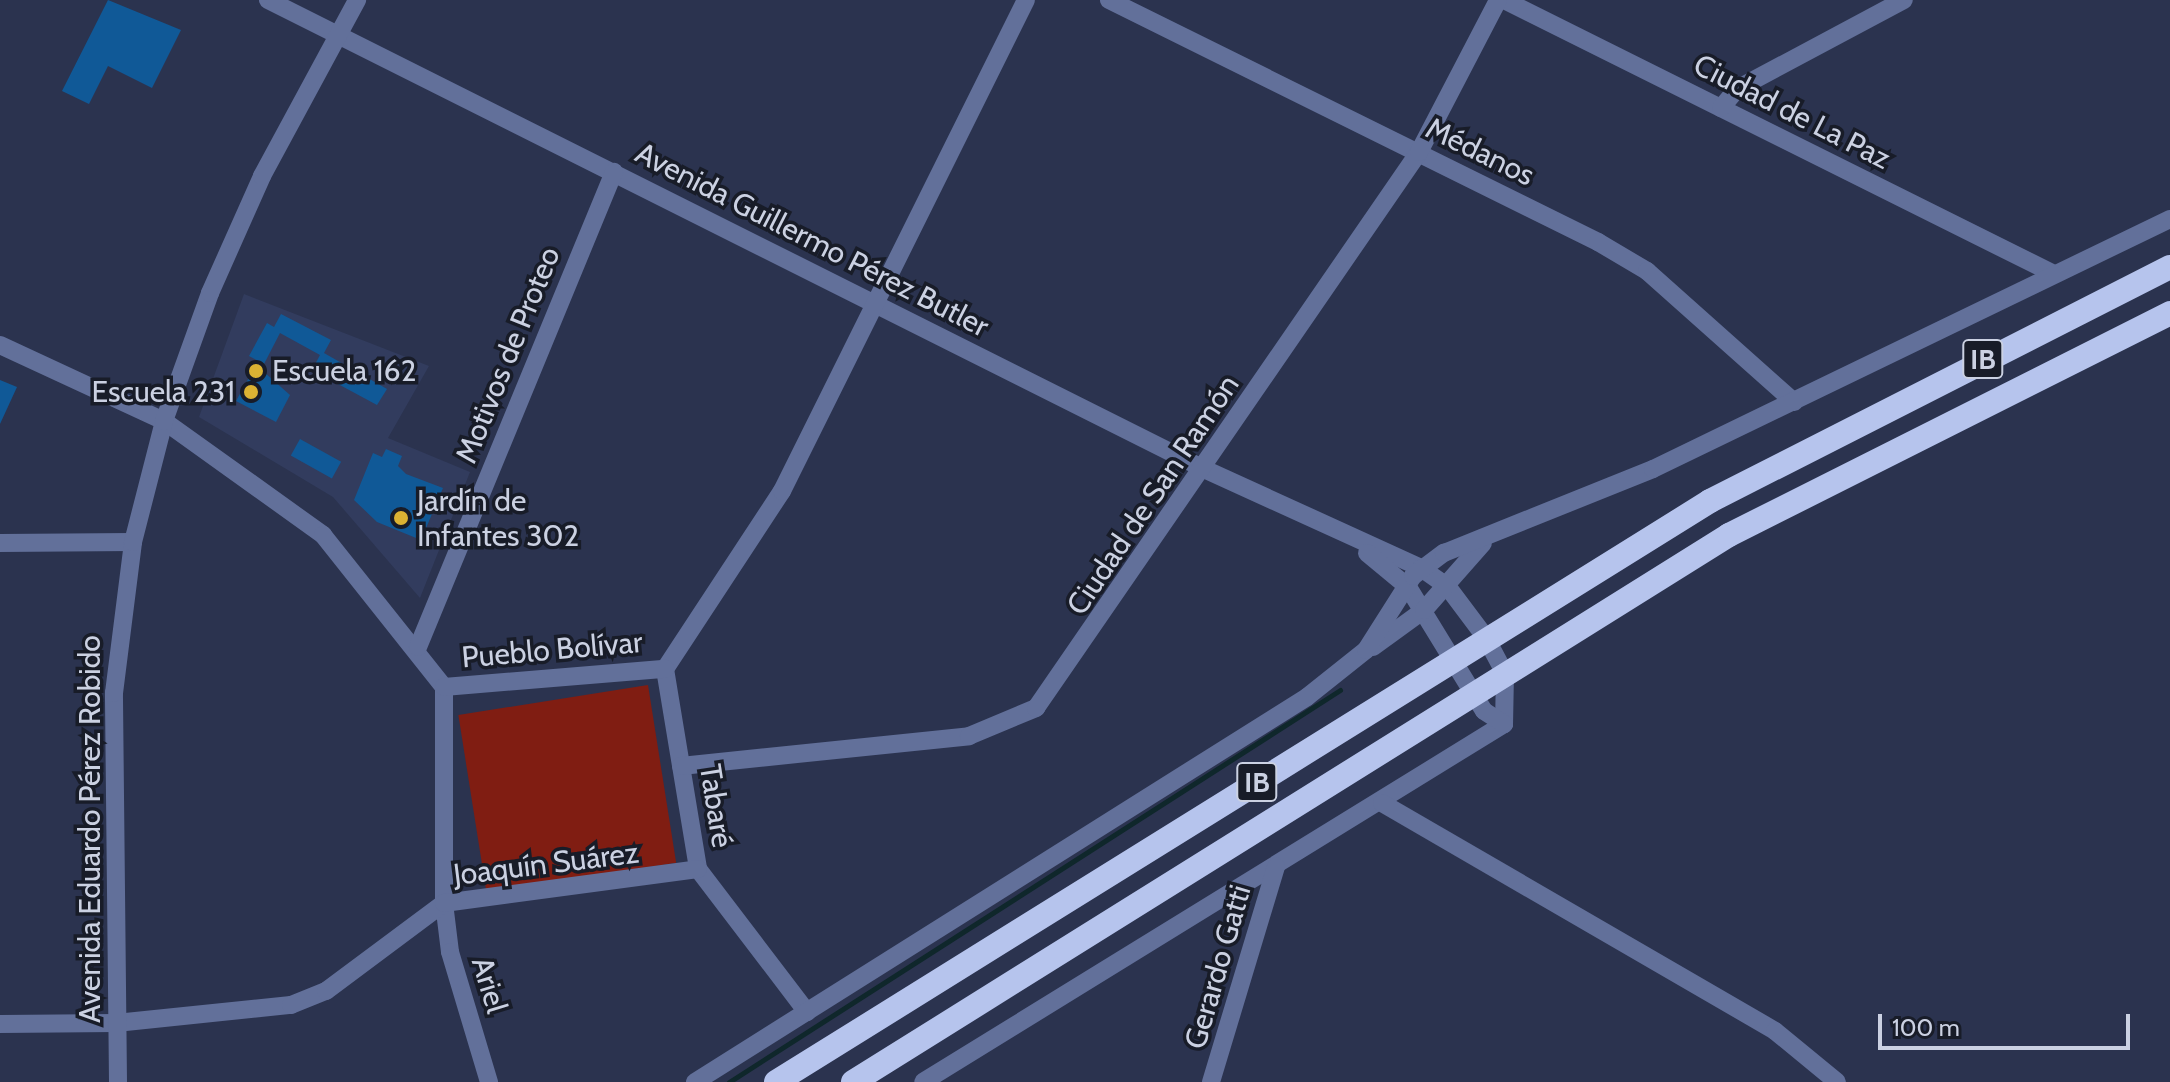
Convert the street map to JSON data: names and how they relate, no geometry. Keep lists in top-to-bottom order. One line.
{"streets":{"highway":["IB"],"street":["Ciudad de La Paz","Médanos","Avenida Guillermo Pérez Butler","Motivos de Proteo","Ciudad de San Ramón","Pueblo Bolívar","Tabaré","Avenida Eduardo Pérez Robido","Joaquín Suárez","Gerardo Gatti","Ariel"]},"crossings":[["Ciudad de La Paz","Ciudad de San Ramón"],["Médanos","Ciudad de San Ramón"],["Avenida Guillermo Pérez Butler","Motivos de Proteo"],["Avenida Guillermo Pérez Butler","Ciudad de San Ramón"],["Avenida Guillermo Pérez Butler","Avenida Eduardo Pérez Robido"],["Ciudad de San Ramón","Tabaré"],["Pueblo Bolívar","Tabaré"],["Pueblo Bolívar","Ariel"],["Tabaré","Joaquín Suárez"],["Avenida Eduardo Pérez Robido","Joaquín Suárez"],["Joaquín Suárez","Ariel"]],"places":["Escuela 162","Escuela 231","Jardín de Infantes 302"],"scale_bar":"100 m"}
